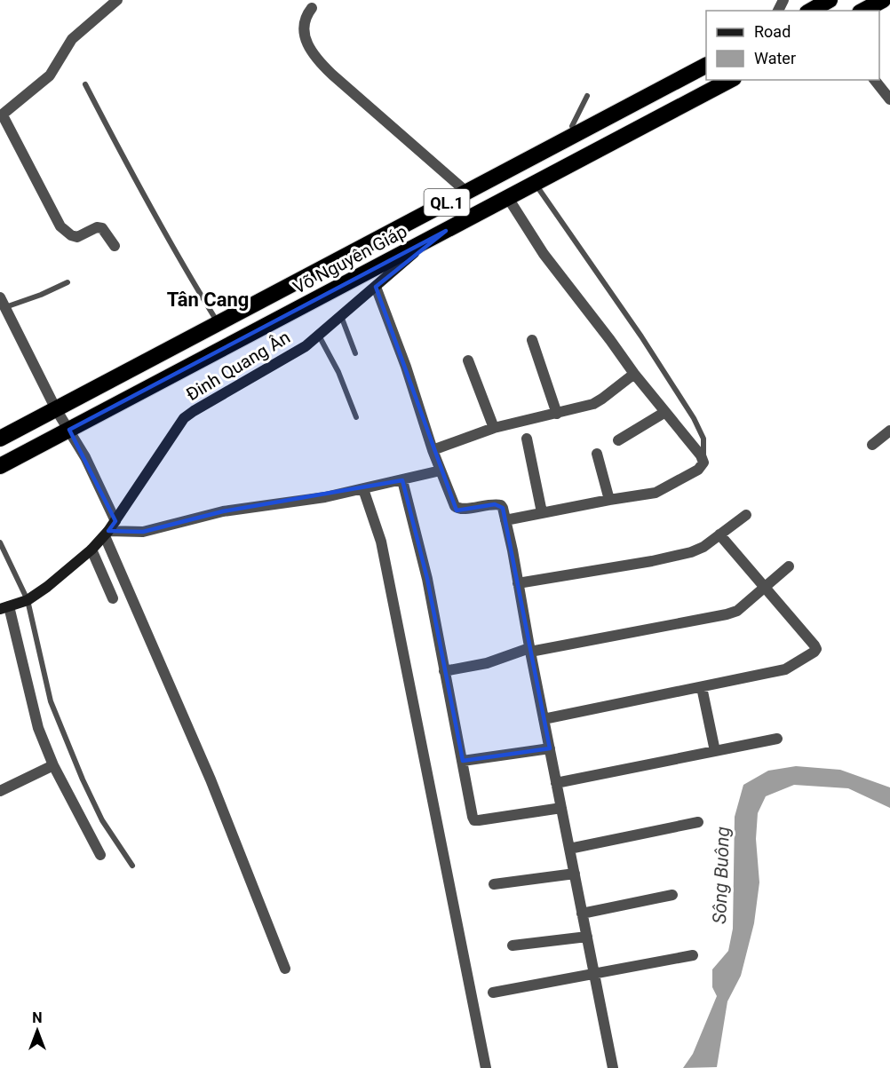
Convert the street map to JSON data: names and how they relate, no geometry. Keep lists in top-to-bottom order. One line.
{"streets":{"highway":["QL.1","Võ Nguyên Giáp"],"street":["Đinh Quang Ân"]},"crossings":[["QL.1","Võ Nguyên Giáp"],["Võ Nguyên Giáp","Đinh Quang Ân"]],"districts":["Tân Cang"],"water":["Sông Buông"],"legend":["Road","Water"],"north":"top"}
